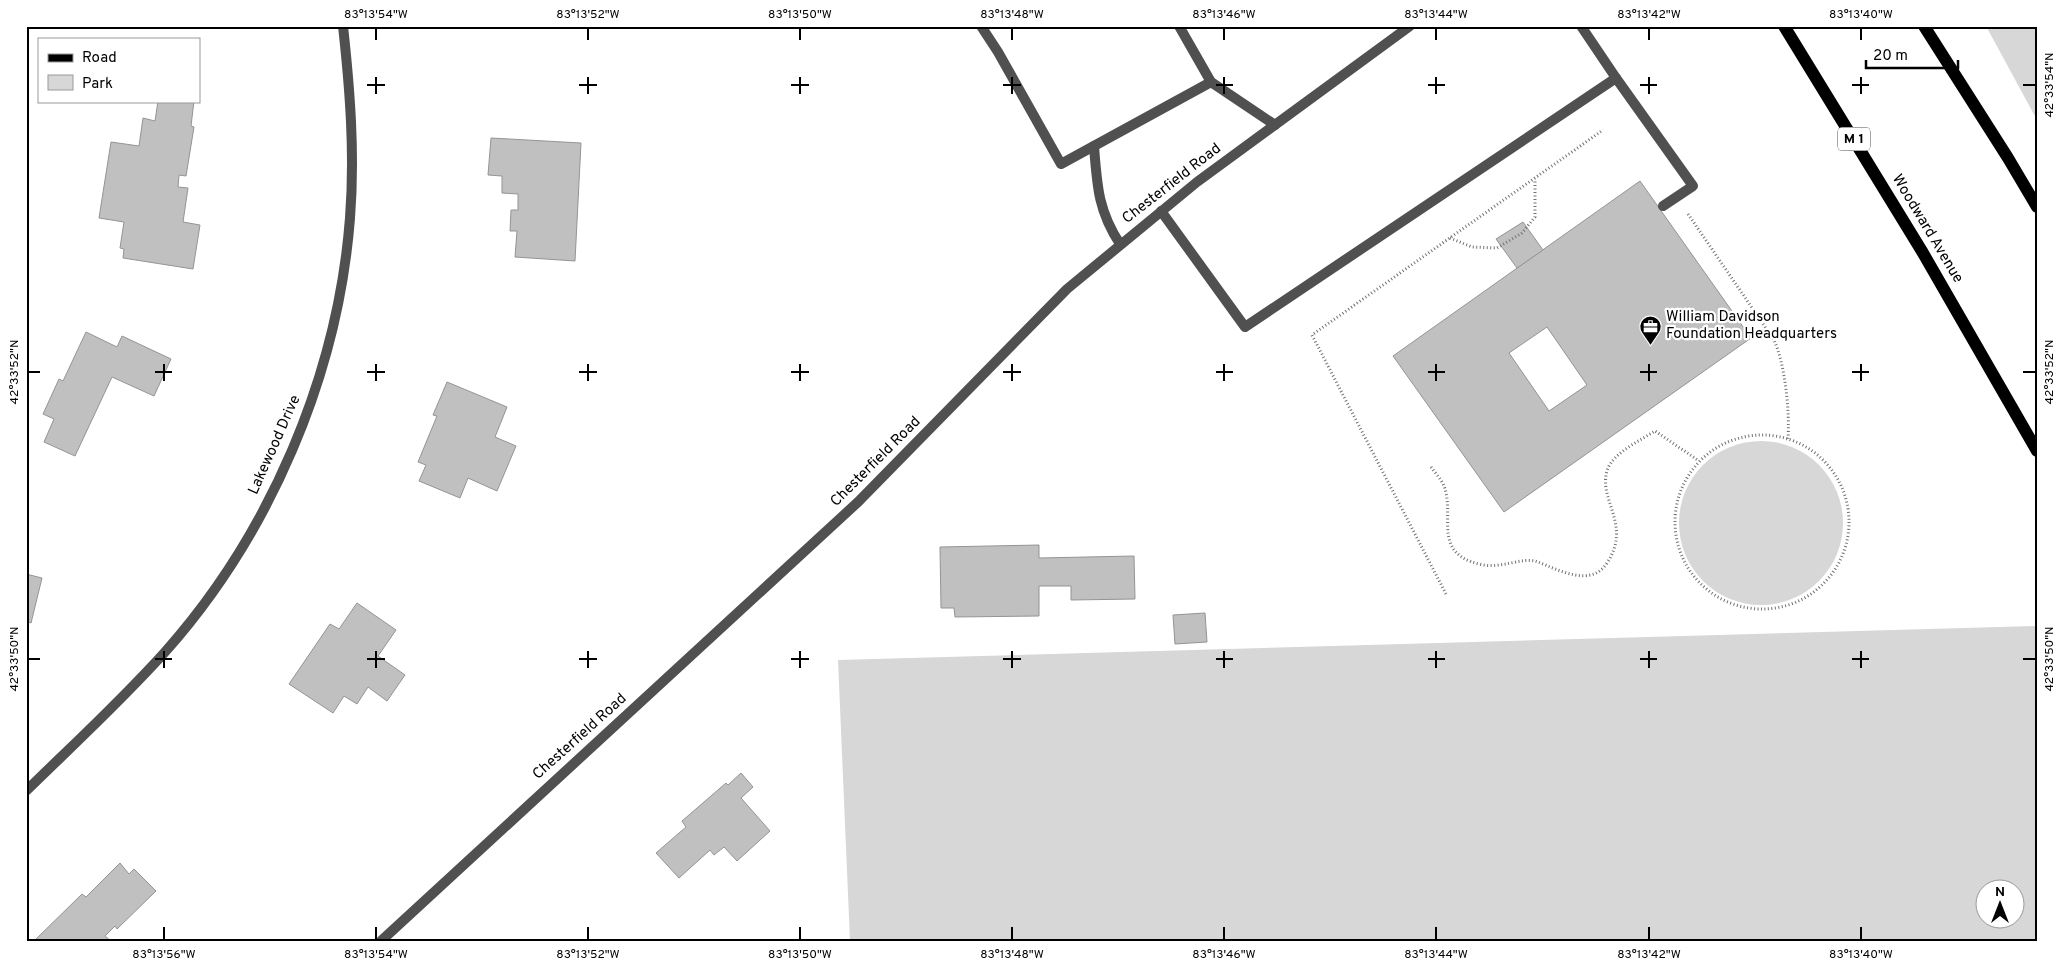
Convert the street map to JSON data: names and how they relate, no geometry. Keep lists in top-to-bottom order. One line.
{"streets":{"main road":["M 1","Woodward Avenue"],"street":["Chesterfield Road","Lakewood Drive"]},"places":{"office":["William Davidson Foundation Headquarters"]},"legend":["Road","Park"],"scale_bar":"20 m","north":"top","coordinates":["83°13'54\"W","83°13'52\"W","83°13'50\"W","83°13'48\"W","83°13'46\"W","83°13'44\"W","83°13'42\"W","83°13'40\"W","42°33'54\"N","42°33'52\"N","42°33'50\"N","83°13'56\"W"]}
